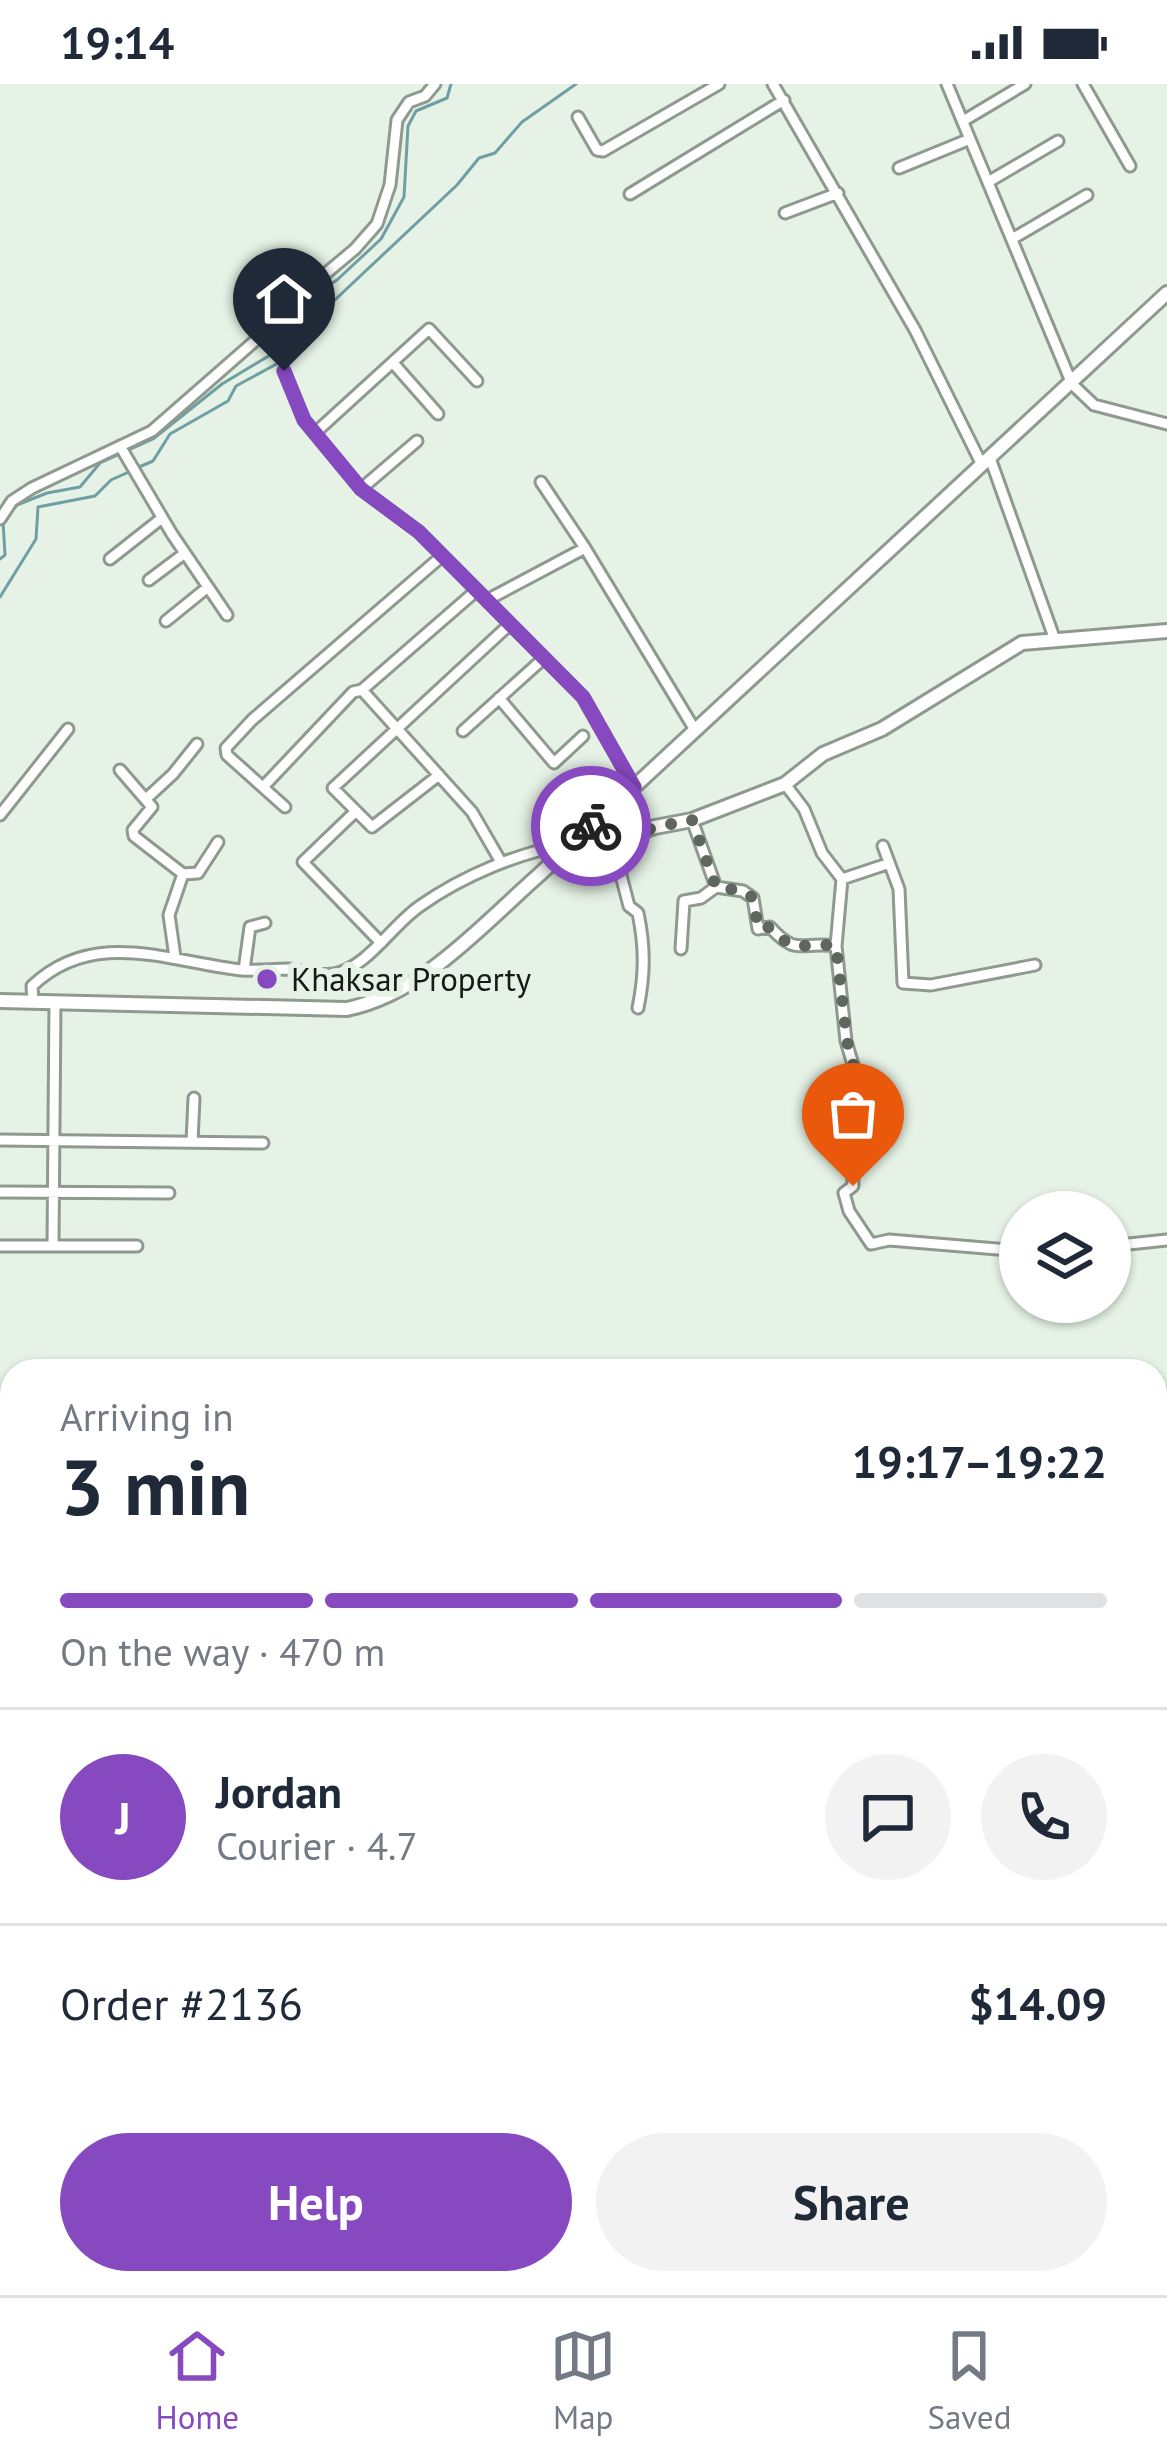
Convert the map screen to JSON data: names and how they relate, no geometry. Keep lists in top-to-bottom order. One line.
{"places":["Khaksar Property"],"page":{"status":"19:14","heading":["3 min","Arriving in","19:17–19:22"],"panel":["Jordan","Courier · 4.7","Order #2136","$14.09"],"bar":"On the way · 470 m","round":"J","buttons":["Help","Share"],"tabs":["Home","Map","Saved"]}}
